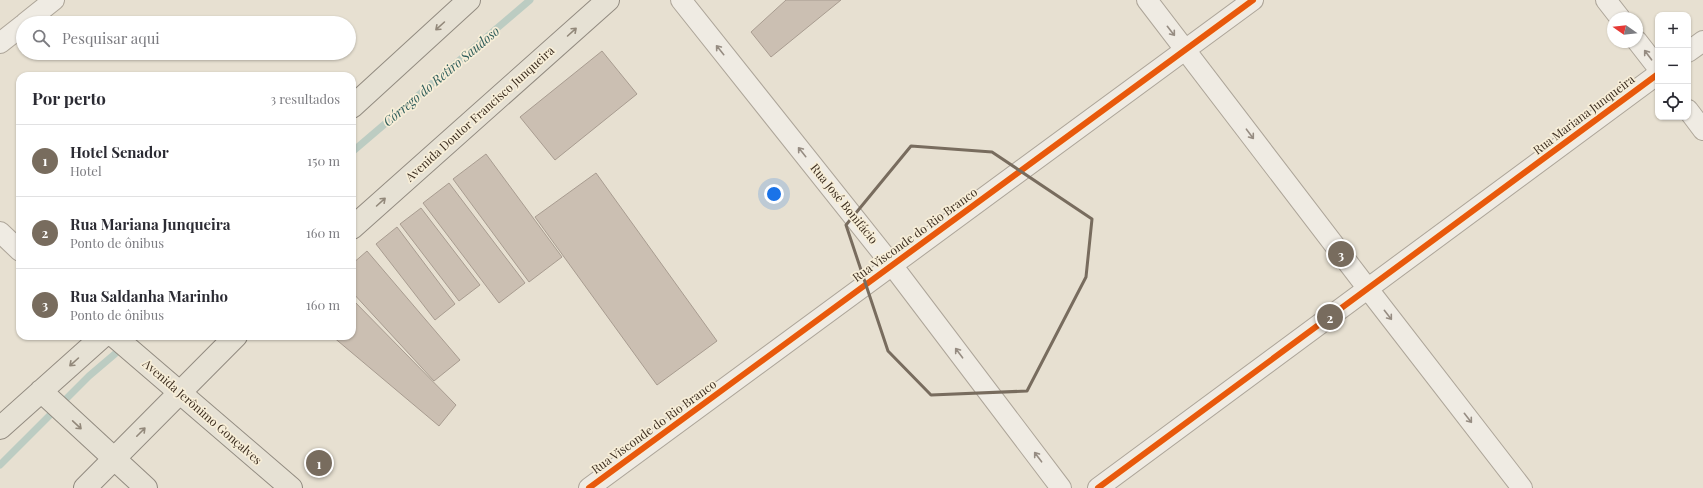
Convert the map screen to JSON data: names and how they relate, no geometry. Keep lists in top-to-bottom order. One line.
{"streets":{"main road":["Avenida Doutor Francisco Junqueira","Avenida Jerônimo Gonçalves"],"street":["Rua Mariana Junqueira","Rua José Bonifácio","Rua Visconde do Rio Branco"]},"crossings":[["Rua José Bonifácio","Rua Visconde do Rio Branco"]],"one_way":["Rua José Bonifácio"],"water":["Córrego do Retiro Saudoso"],"north":"left","page":{"map_buttons":["+","−"],"search":"Pesquisar aqui","heading":["Por perto","3 resultados"],"list":[{"mark":"1","name":"Hotel Senador","note":"Hotel","value":"150 m"},{"mark":"2","name":"Rua Mariana Junqueira","note":"Ponto de ônibus","value":"160 m"},{"mark":"3","name":"Rua Saldanha Marinho","note":"Ponto de ônibus","value":"160 m"}],"pins":["3","2","1"]}}
